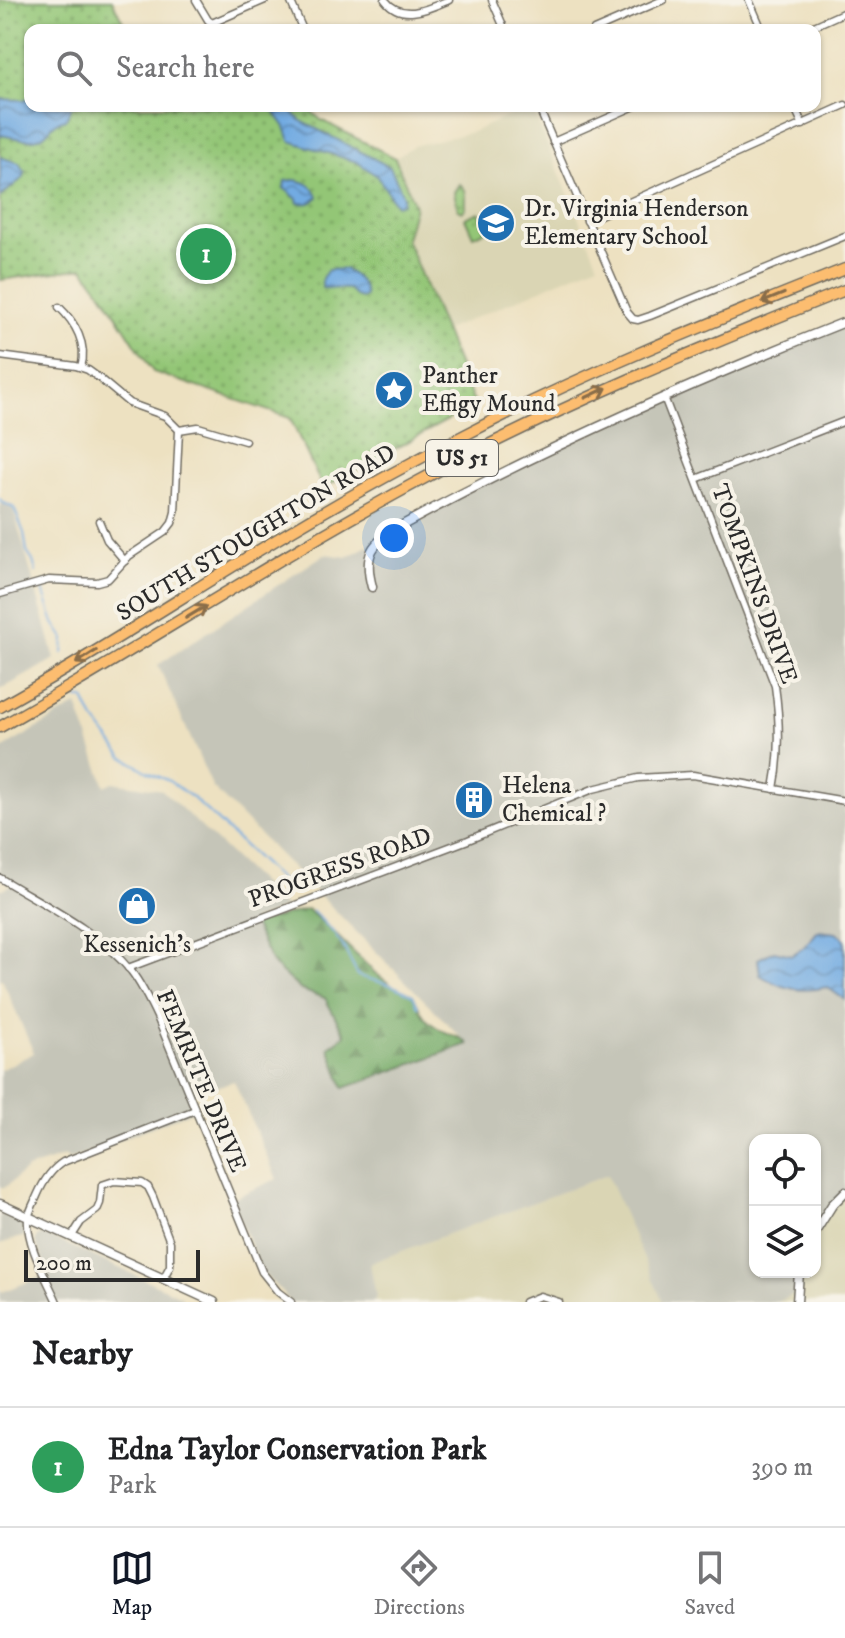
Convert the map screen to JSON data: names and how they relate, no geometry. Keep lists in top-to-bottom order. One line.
{"streets":{"main road":["US 51","SOUTH STOUGHTON ROAD"],"street":["TOMPKINS DRIVE","PROGRESS ROAD","FEMRITE DRIVE"]},"crossings":[["TOMPKINS DRIVE","PROGRESS ROAD"],["PROGRESS ROAD","FEMRITE DRIVE"]],"places":{"school or university":["Dr. Virginia Henderson Elementary School"],"place":["Panther Effigy Mound"],"building":["Helena Chemical ?"],"shop":["Kessenich's"]},"scale_bar":"200 m","page":{"search":"Search here","pins":"1","scale":"200 m","heading":"Nearby","list":[{"mark":"1","name":"Edna Taylor Conservation Park","note":"Park","value":"390 m"}],"nav":["Map","Directions","Saved"]}}
